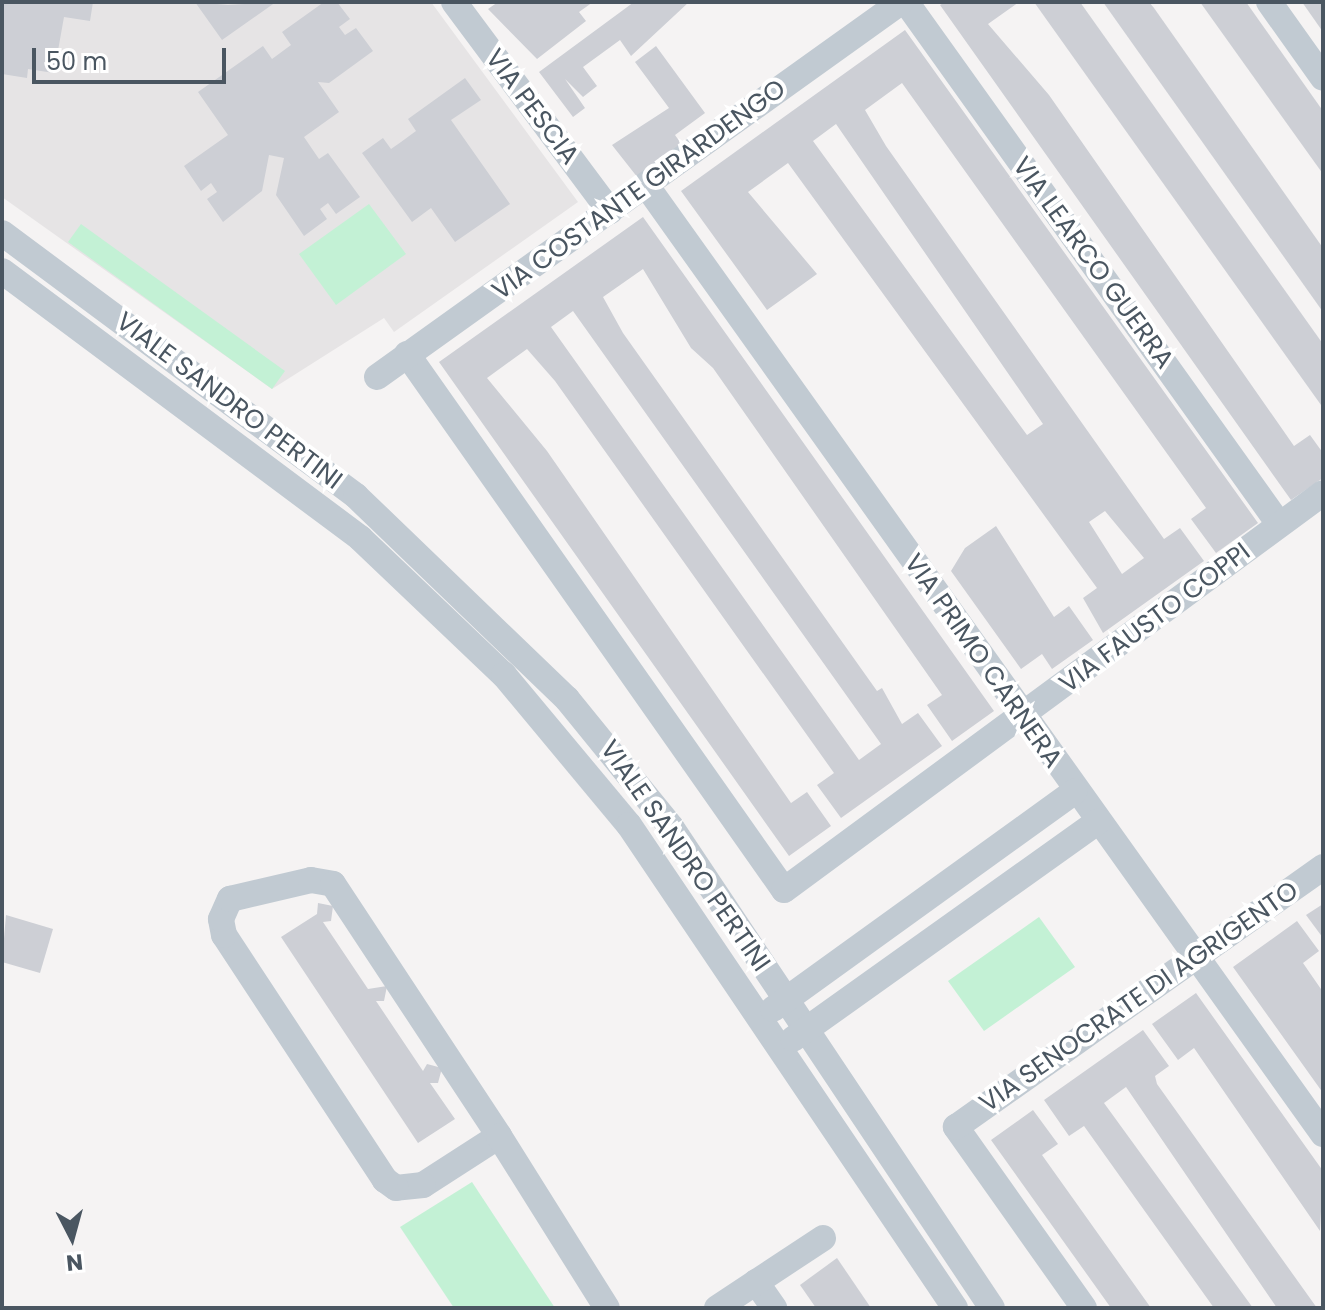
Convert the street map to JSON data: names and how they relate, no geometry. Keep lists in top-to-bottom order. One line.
{"streets":{"street":["VIA PESCIA","VIA COSTANTE GIRARDENGO","VIA LEARCO GUERRA","VIALE SANDRO PERTINI","VIA FAUSTO COPPI","VIA PRIMO CARNERA","VIA SENOCRATE DI AGRIGENTO"]},"crossings":[["VIA PESCIA","VIA COSTANTE GIRARDENGO"],["VIA COSTANTE GIRARDENGO","VIA LEARCO GUERRA"],["VIA COSTANTE GIRARDENGO","VIA FAUSTO COPPI"],["VIA COSTANTE GIRARDENGO","VIA PRIMO CARNERA"],["VIA LEARCO GUERRA","VIA FAUSTO COPPI"],["VIA FAUSTO COPPI","VIA PRIMO CARNERA"],["VIA PRIMO CARNERA","VIA SENOCRATE DI AGRIGENTO"]],"scale_bar":"50 m","north":"bottom"}
